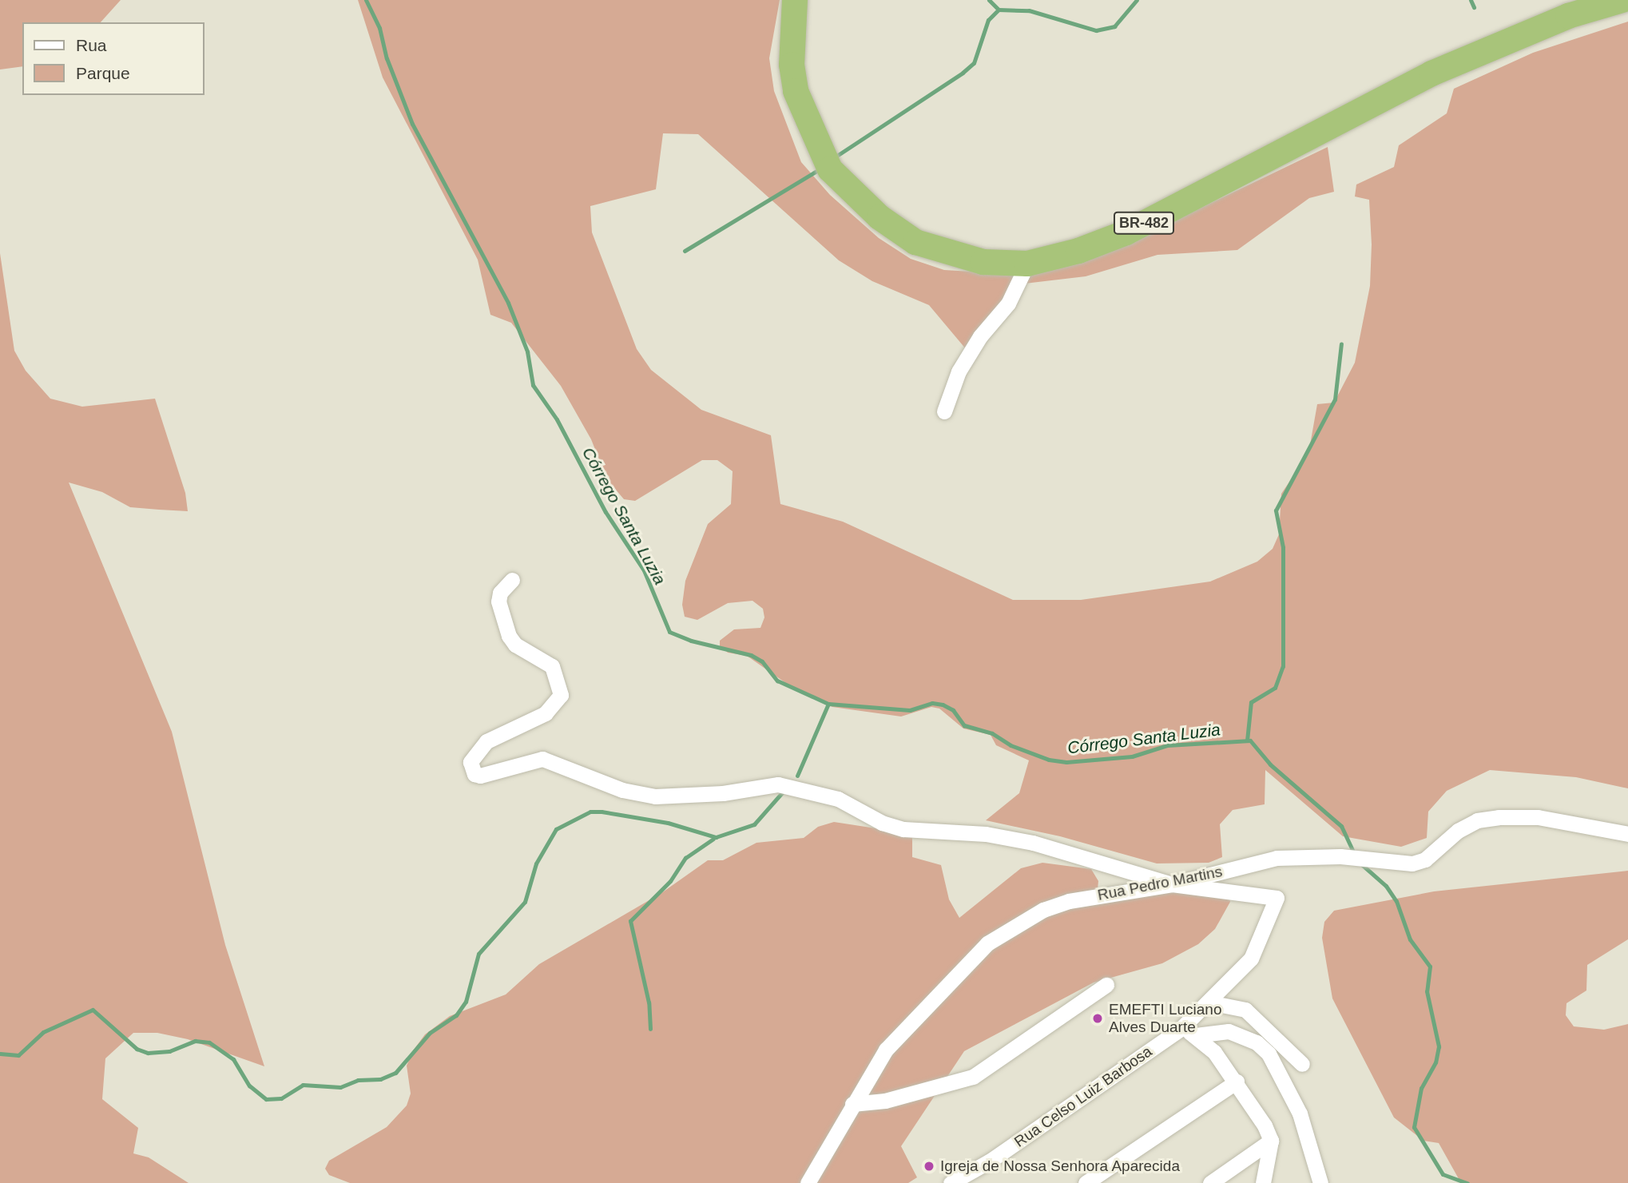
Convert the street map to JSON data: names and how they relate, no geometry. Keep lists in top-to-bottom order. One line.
{"streets":{"highway":["BR-482"],"street":["Rua Pedro Martins","Rua Celso Luiz Barbosa"]},"crossings":[["Rua Pedro Martins","Rua Celso Luiz Barbosa"]],"water":["Córrego Santa Luzia"],"places":["EMEFTI Luciano Alves Duarte","Igreja de Nossa Senhora Aparecida"],"legend":["Rua","Parque"]}
